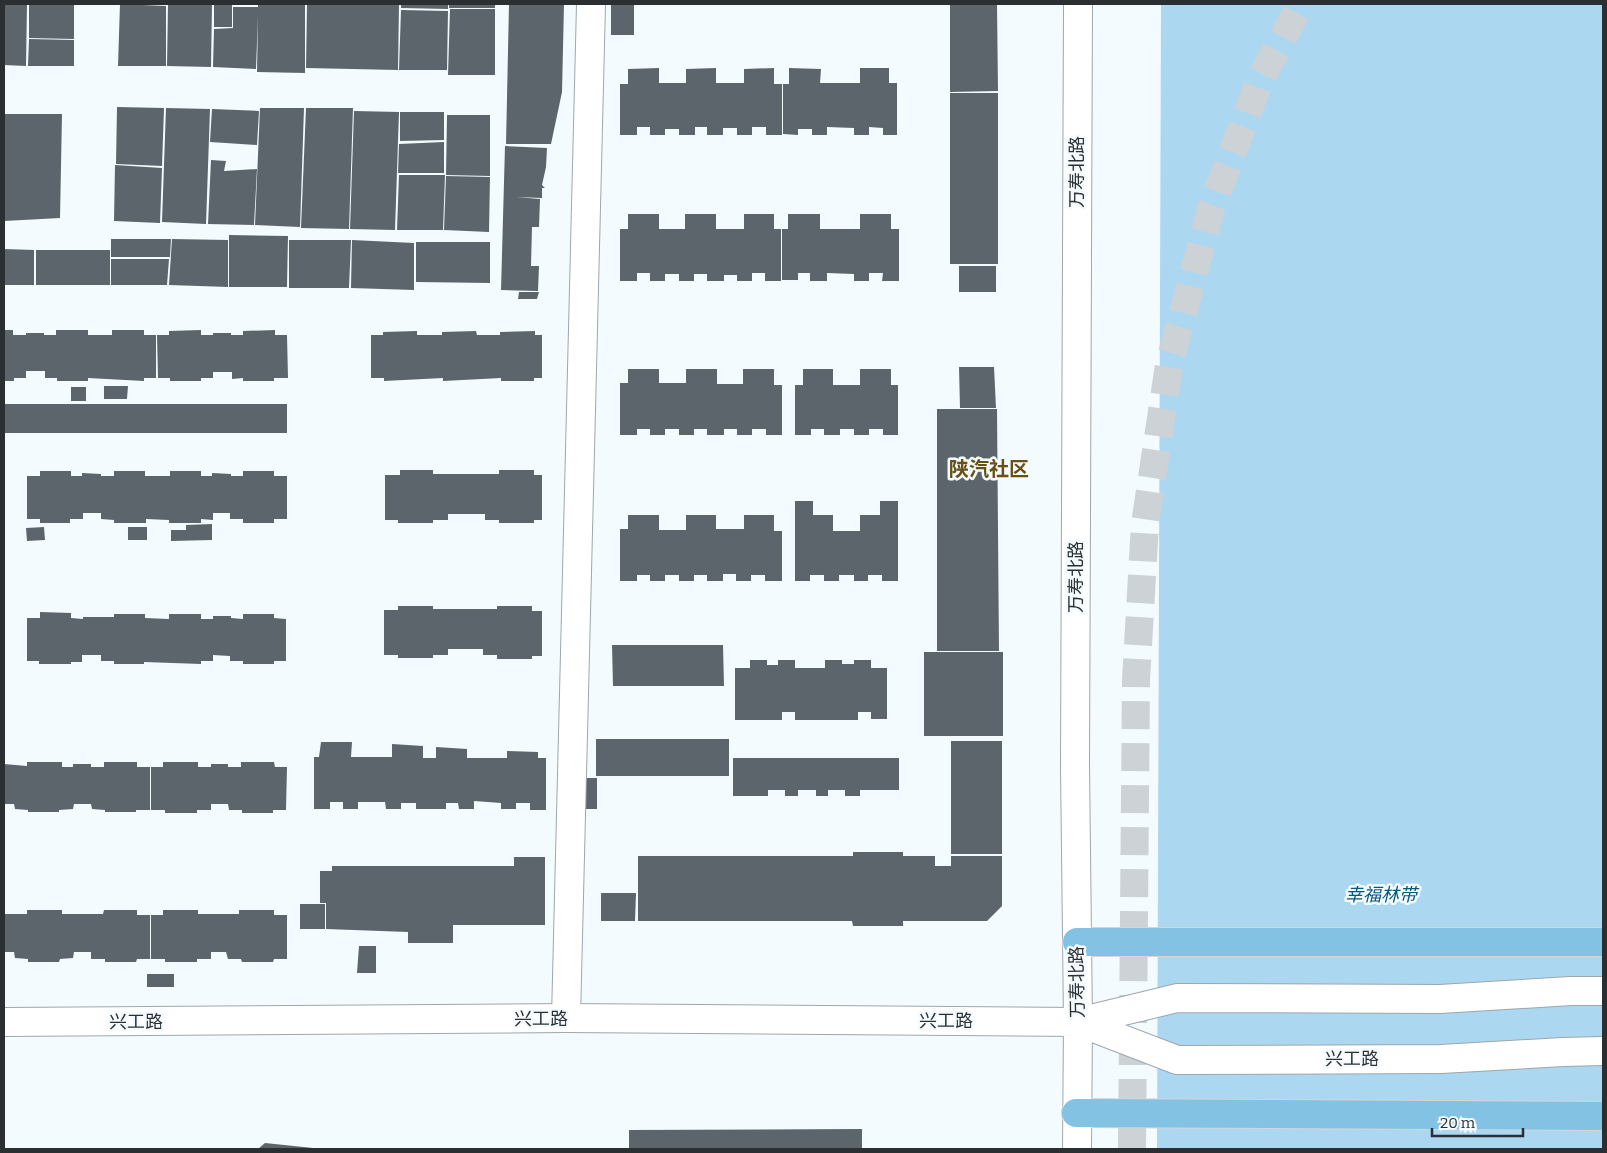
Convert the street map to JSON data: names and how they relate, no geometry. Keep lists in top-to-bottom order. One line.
{"streets":{"street":["万寿北路","兴工路"]},"crossings":[["万寿北路","兴工路"]],"districts":["陕汽社区"],"parks":["幸福林带"],"scale_bar":"20 m"}
